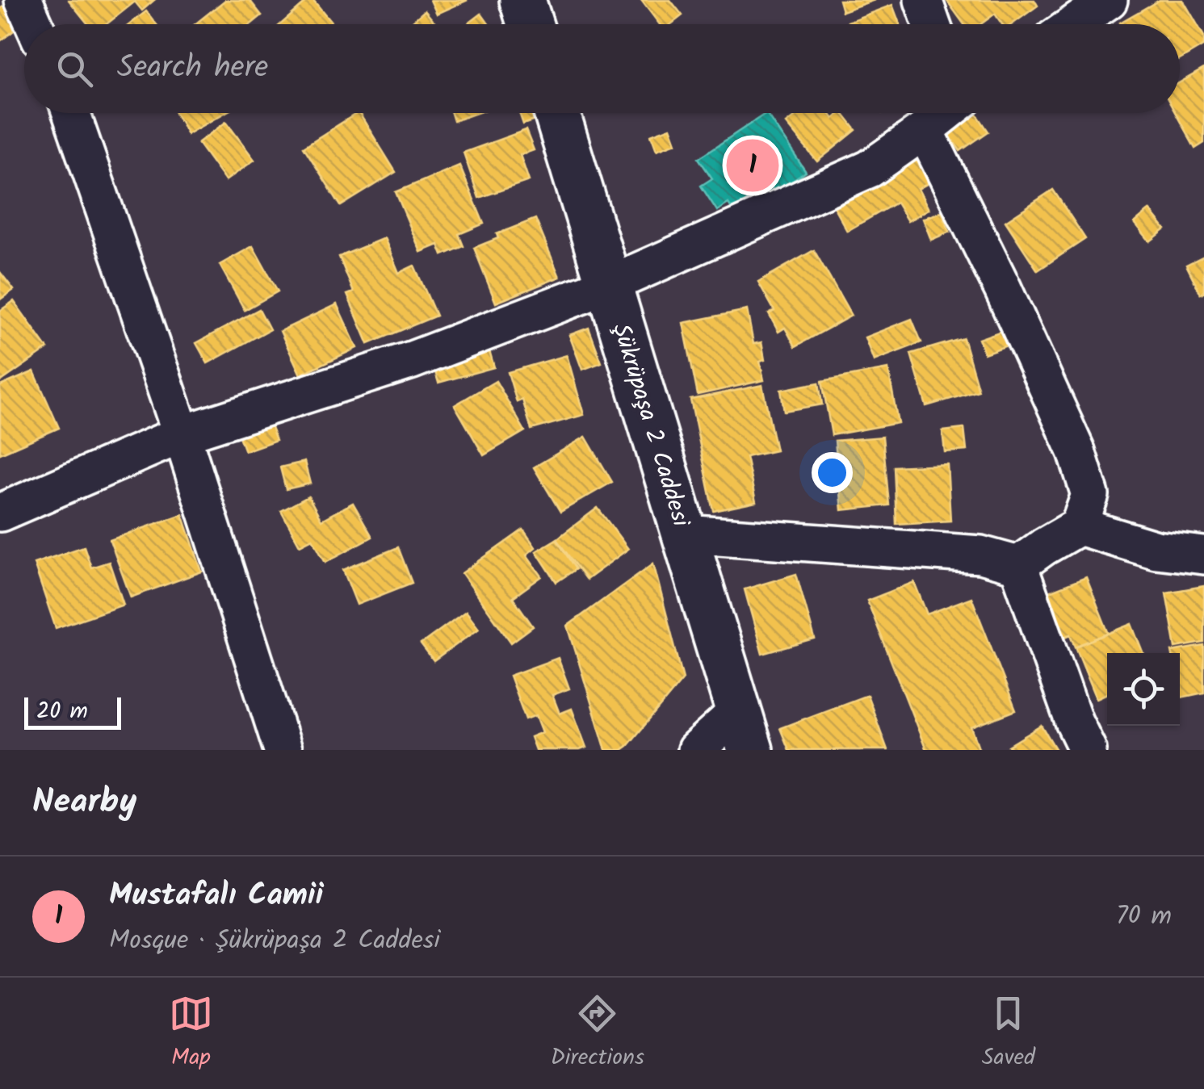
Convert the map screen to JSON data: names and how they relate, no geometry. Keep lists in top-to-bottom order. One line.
{"streets":{"main road":["Şükrüpaşa 2 Caddesi"]},"scale_bar":"20 m","page":{"search":"Search here","pins":"1","scale":"20 m","heading":"Nearby","list":[{"mark":"1","name":"Mustafalı Camii","note":"Mosque · Şükrüpaşa 2 Caddesi","value":"70 m"}],"nav":["Map","Directions","Saved"]}}
